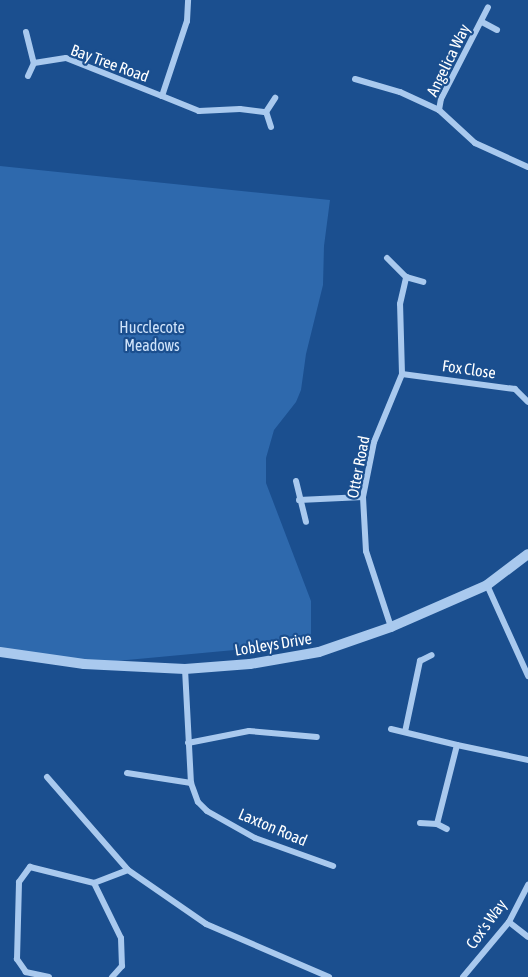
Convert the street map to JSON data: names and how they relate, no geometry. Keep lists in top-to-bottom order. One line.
{"streets":{"street":["Angelica Way","Bay Tree Road","Fox Close","Otter Road","Lobleys Drive","Laxton Road","Cox's Way"]},"crossings":[["Fox Close","Otter Road"],["Otter Road","Lobleys Drive"],["Lobleys Drive","Laxton Road"]],"parks":["Hucclecote Meadows"]}
